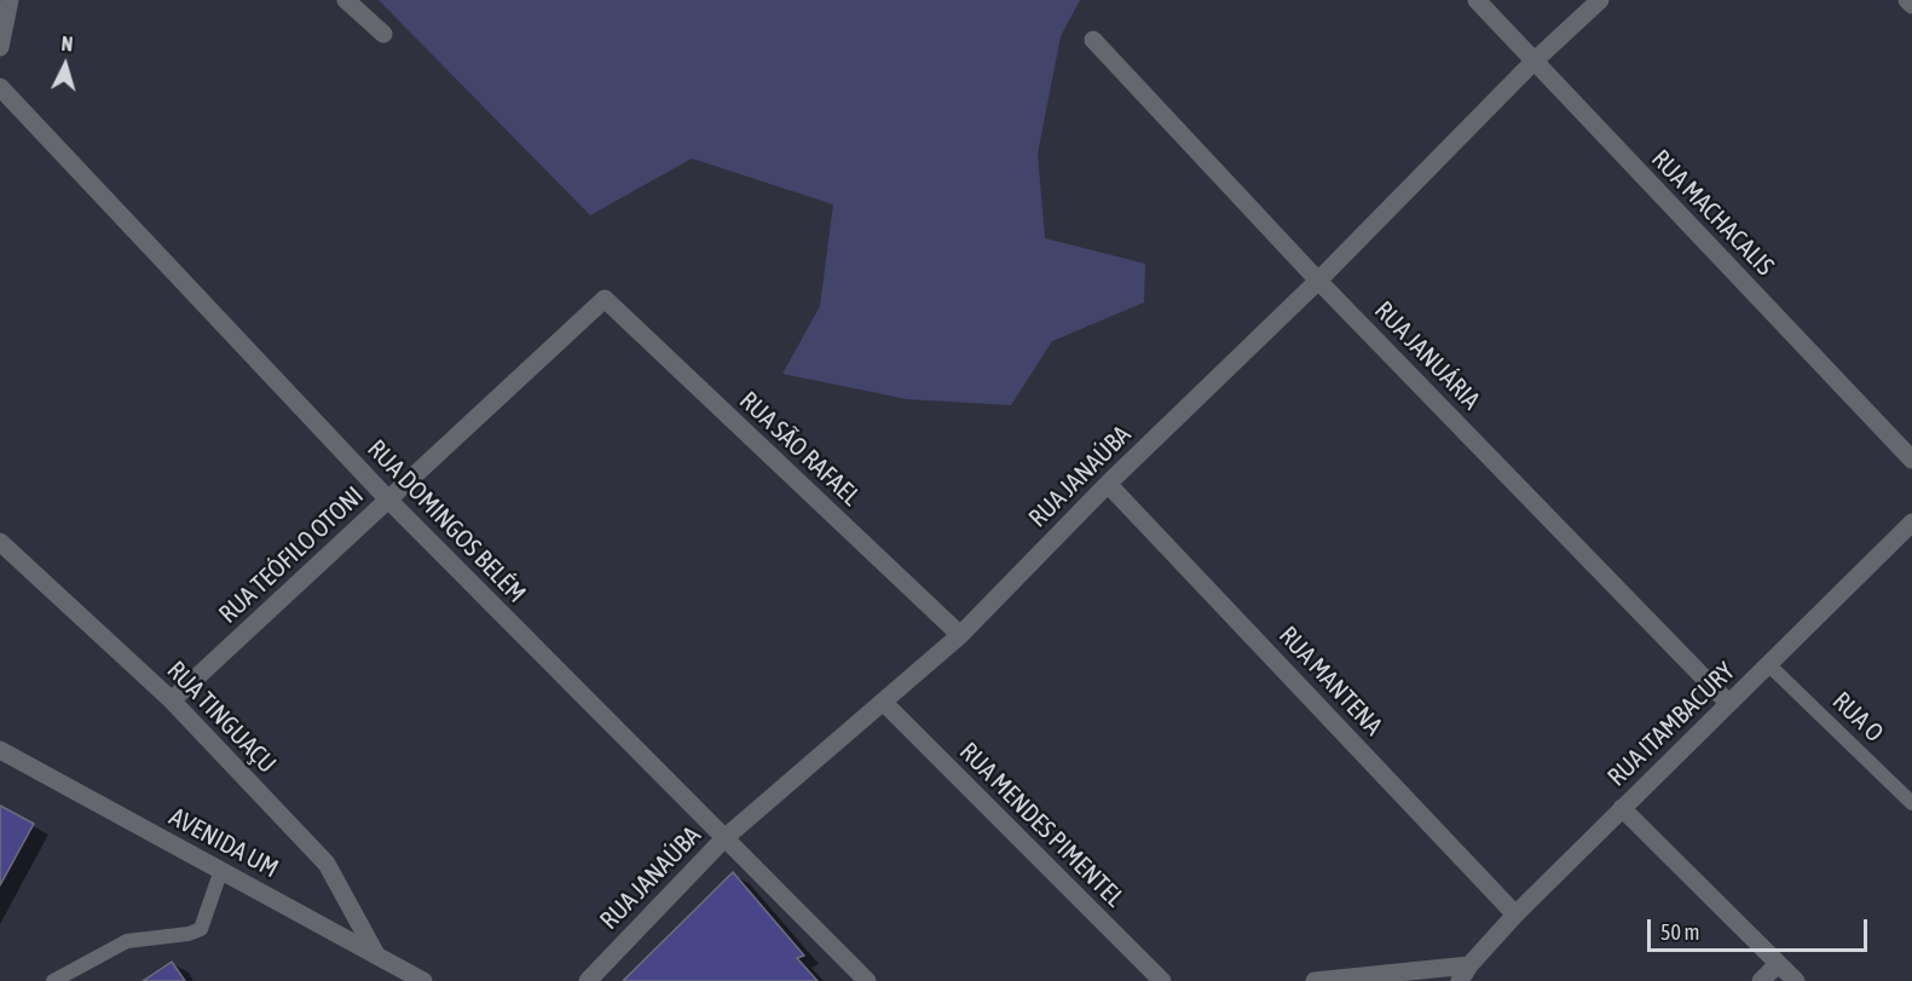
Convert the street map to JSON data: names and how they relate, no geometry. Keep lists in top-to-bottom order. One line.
{"streets":{"street":["RUA MACHACALIS","RUA JANUÁRIA","RUA SÃO RAFAEL","RUA JANAÚBA","RUA DOMINGOS BELÉM","RUA TEÓFILO OTONI","RUA MANTENA","RUA TINGUAÇU","RUA ITAMBACURY","RUA MENDES PIMENTEL","AVENIDA UM"],"lane":["RUA O"]},"crossings":[["RUA MACHACALIS","RUA JANAÚBA"],["RUA JANUÁRIA","RUA JANAÚBA"],["RUA JANUÁRIA","RUA ITAMBACURY"],["RUA SÃO RAFAEL","RUA JANAÚBA"],["RUA SÃO RAFAEL","RUA TEÓFILO OTONI"],["RUA JANAÚBA","RUA DOMINGOS BELÉM"],["RUA JANAÚBA","RUA MANTENA"],["RUA JANAÚBA","RUA MENDES PIMENTEL"],["RUA DOMINGOS BELÉM","RUA TEÓFILO OTONI"],["RUA TEÓFILO OTONI","RUA TINGUAÇU"],["RUA MANTENA","RUA ITAMBACURY"],["RUA TINGUAÇU","AVENIDA UM"],["RUA O","RUA ITAMBACURY"]],"scale_bar":"50 m","north":"top"}
